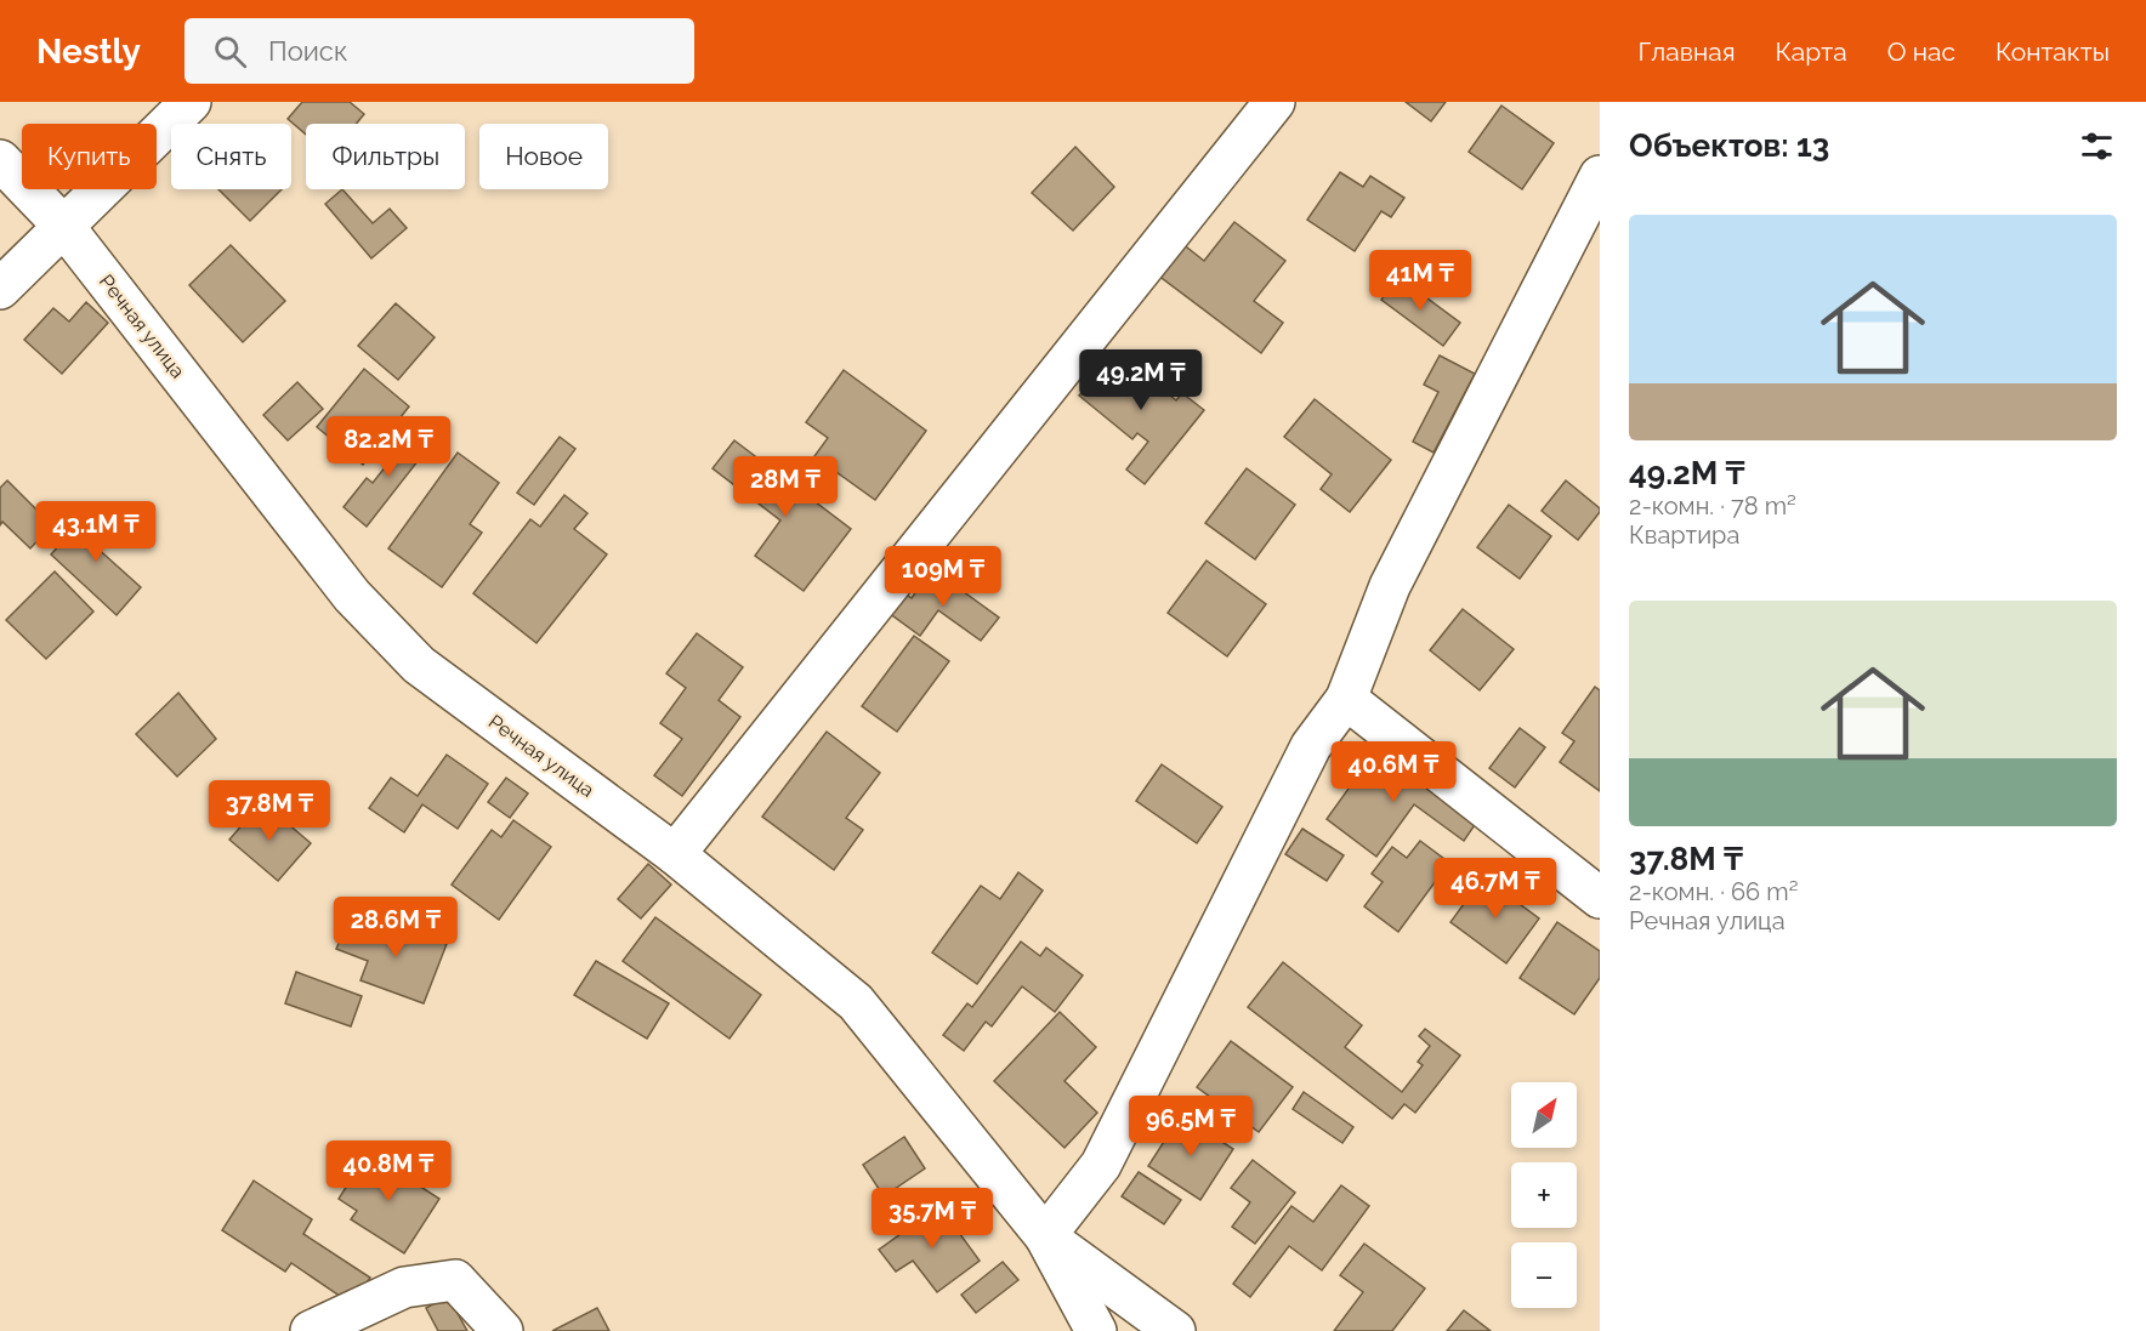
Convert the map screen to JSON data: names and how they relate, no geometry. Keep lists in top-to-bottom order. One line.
{"streets":{"street":["Речная улица"]},"north":"top right","page":{"header":"Nestly","search":"Поиск","nav":["Главная","Карта","О нас","Контакты"],"heading":"Объектов: 13","chip":["Купить","Снять","Фильтры","Новое"],"list":[{"name":"49.2M ₸","note":"2-комн. · 78 m² · Квартира"},{"name":"37.8M ₸","note":"2-комн. · 66 m² · Речная улица"}],"price":["41M ₸","49.2M ₸","82.2M ₸","28M ₸","43.1M ₸","109M ₸","40.6M ₸","37.8M ₸","46.7M ₸","28.6M ₸","96.5M ₸","40.8M ₸","35.7M ₸"],"map_buttons":["+","−"]}}
